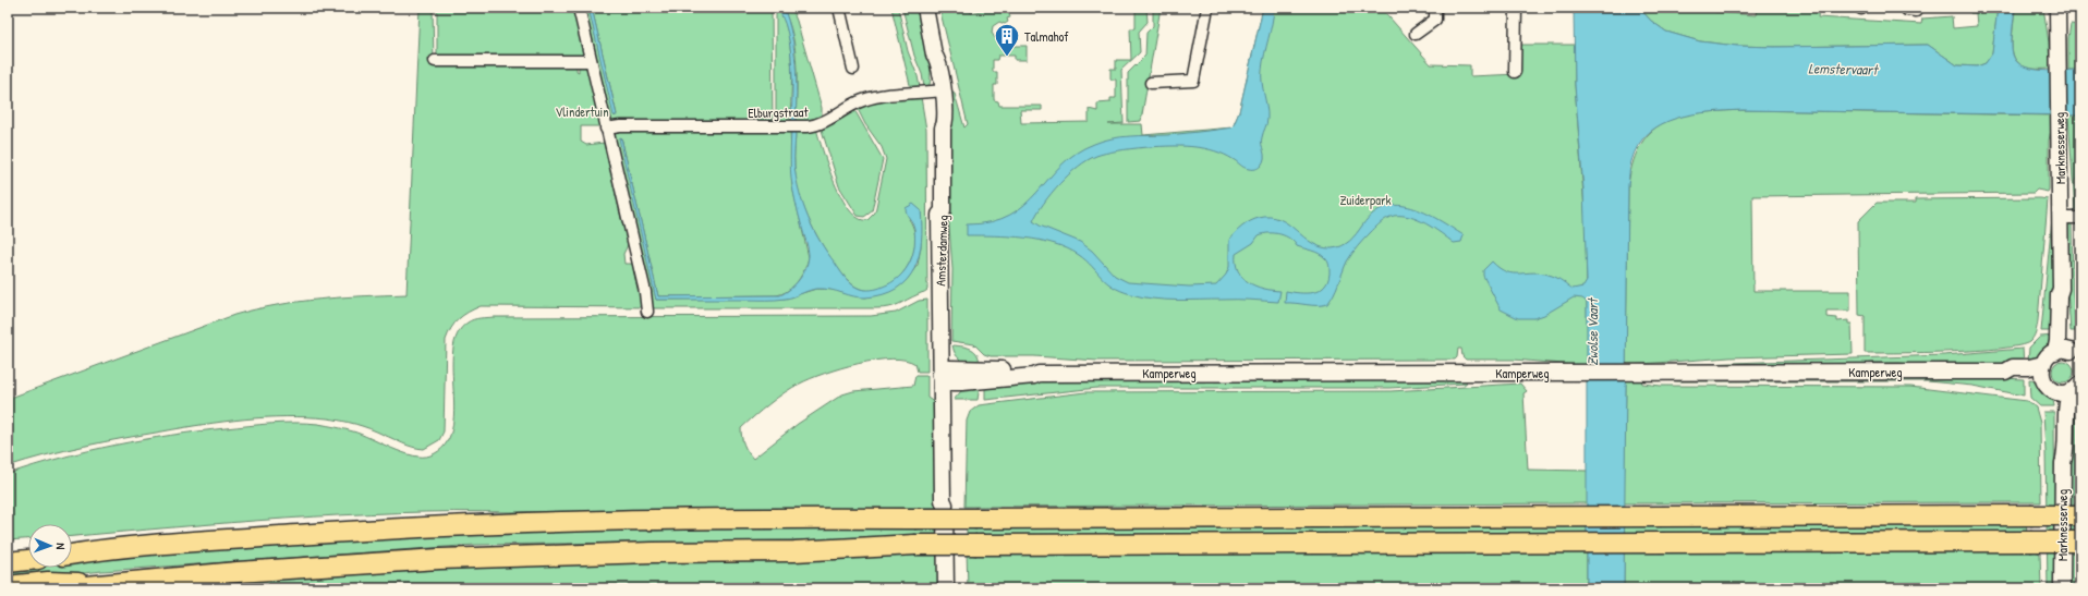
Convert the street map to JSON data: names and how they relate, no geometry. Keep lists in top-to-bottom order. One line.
{"streets":{"main road":["Marknesserweg","Amsterdamweg","Kamperweg"],"street":["Elburgstraat"]},"crossings":[["Elburgstraat","Amsterdamweg"],["Marknesserweg","Kamperweg"],["Amsterdamweg","Kamperweg"]],"water":["Lemstervaart","Zwolse Vaart"],"parks":["Vlindertuin","Zuiderpark"],"places":{"building":["Talmahof"]},"north":"right"}
